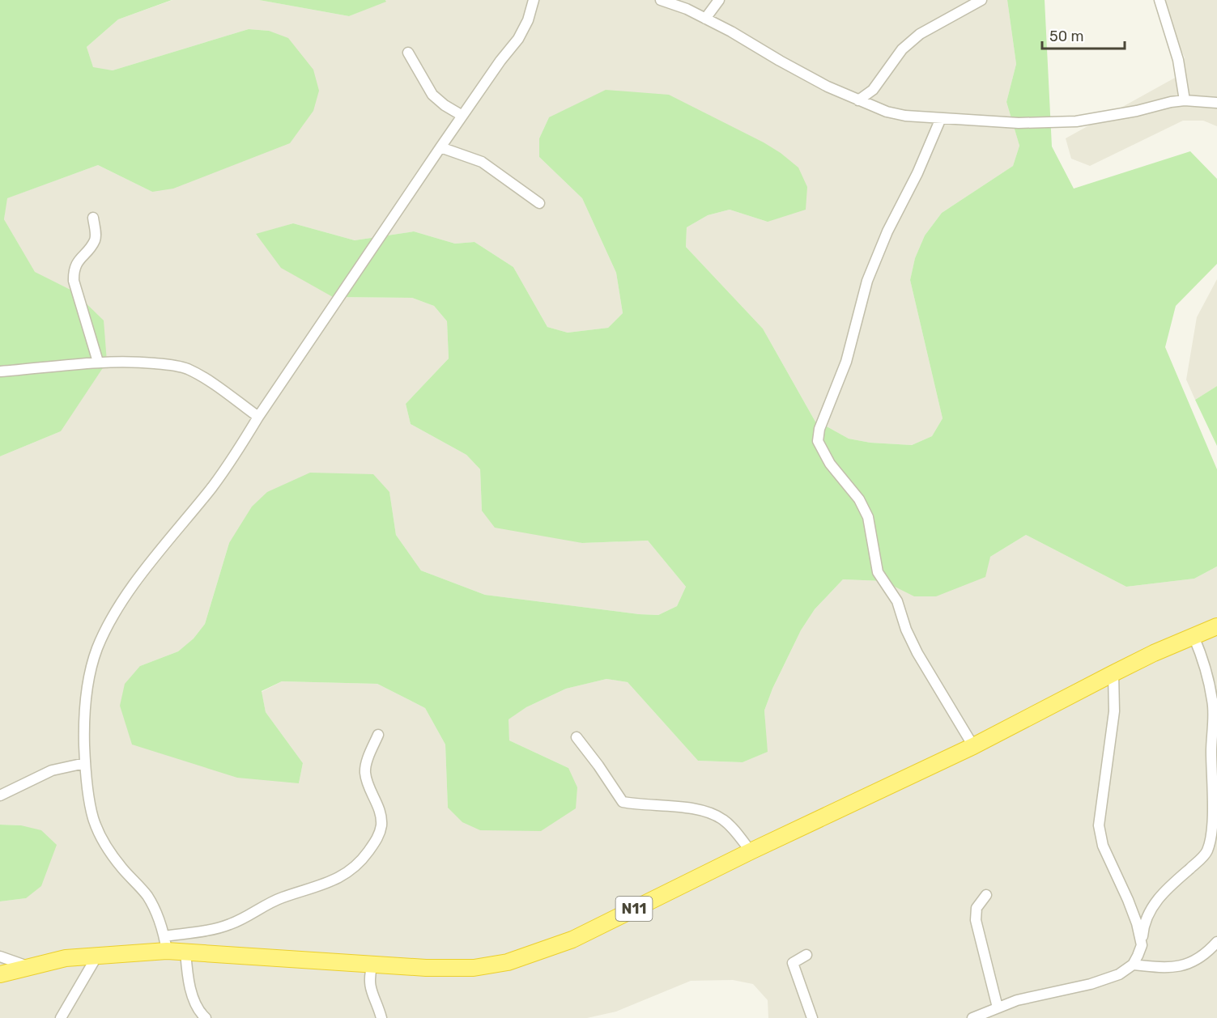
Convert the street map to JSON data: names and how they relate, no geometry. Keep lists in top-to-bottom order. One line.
{"streets":{"highway":["N11"]},"scale_bar":"50 m"}
